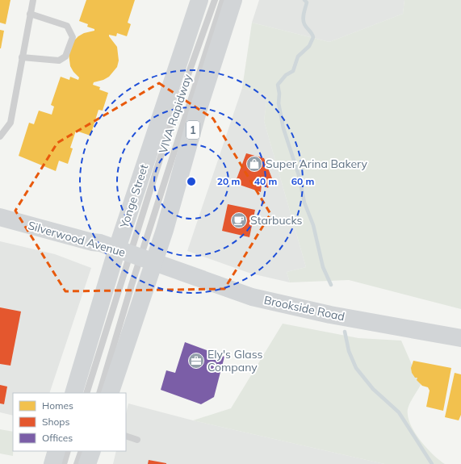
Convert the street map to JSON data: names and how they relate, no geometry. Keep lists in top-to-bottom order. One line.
{"streets":{"main road":["1","Yonge Street","Silverwood Avenue","Brookside Road"],"lane":["VIVA Rapidway"]},"crossings":[["VIVA Rapidway","Yonge Street"],["VIVA Rapidway","Silverwood Avenue"],["VIVA Rapidway","Brookside Road"],["Yonge Street","Silverwood Avenue"],["Yonge Street","Brookside Road"],["Silverwood Avenue","Brookside Road"]],"places":{"shop":["Super Arina Bakery"],"cafe":["Starbucks"],"office":["Ely's Glass Company"]},"legend":["Homes","Shops","Offices"],"rings":["20 m","40 m","60 m"]}
